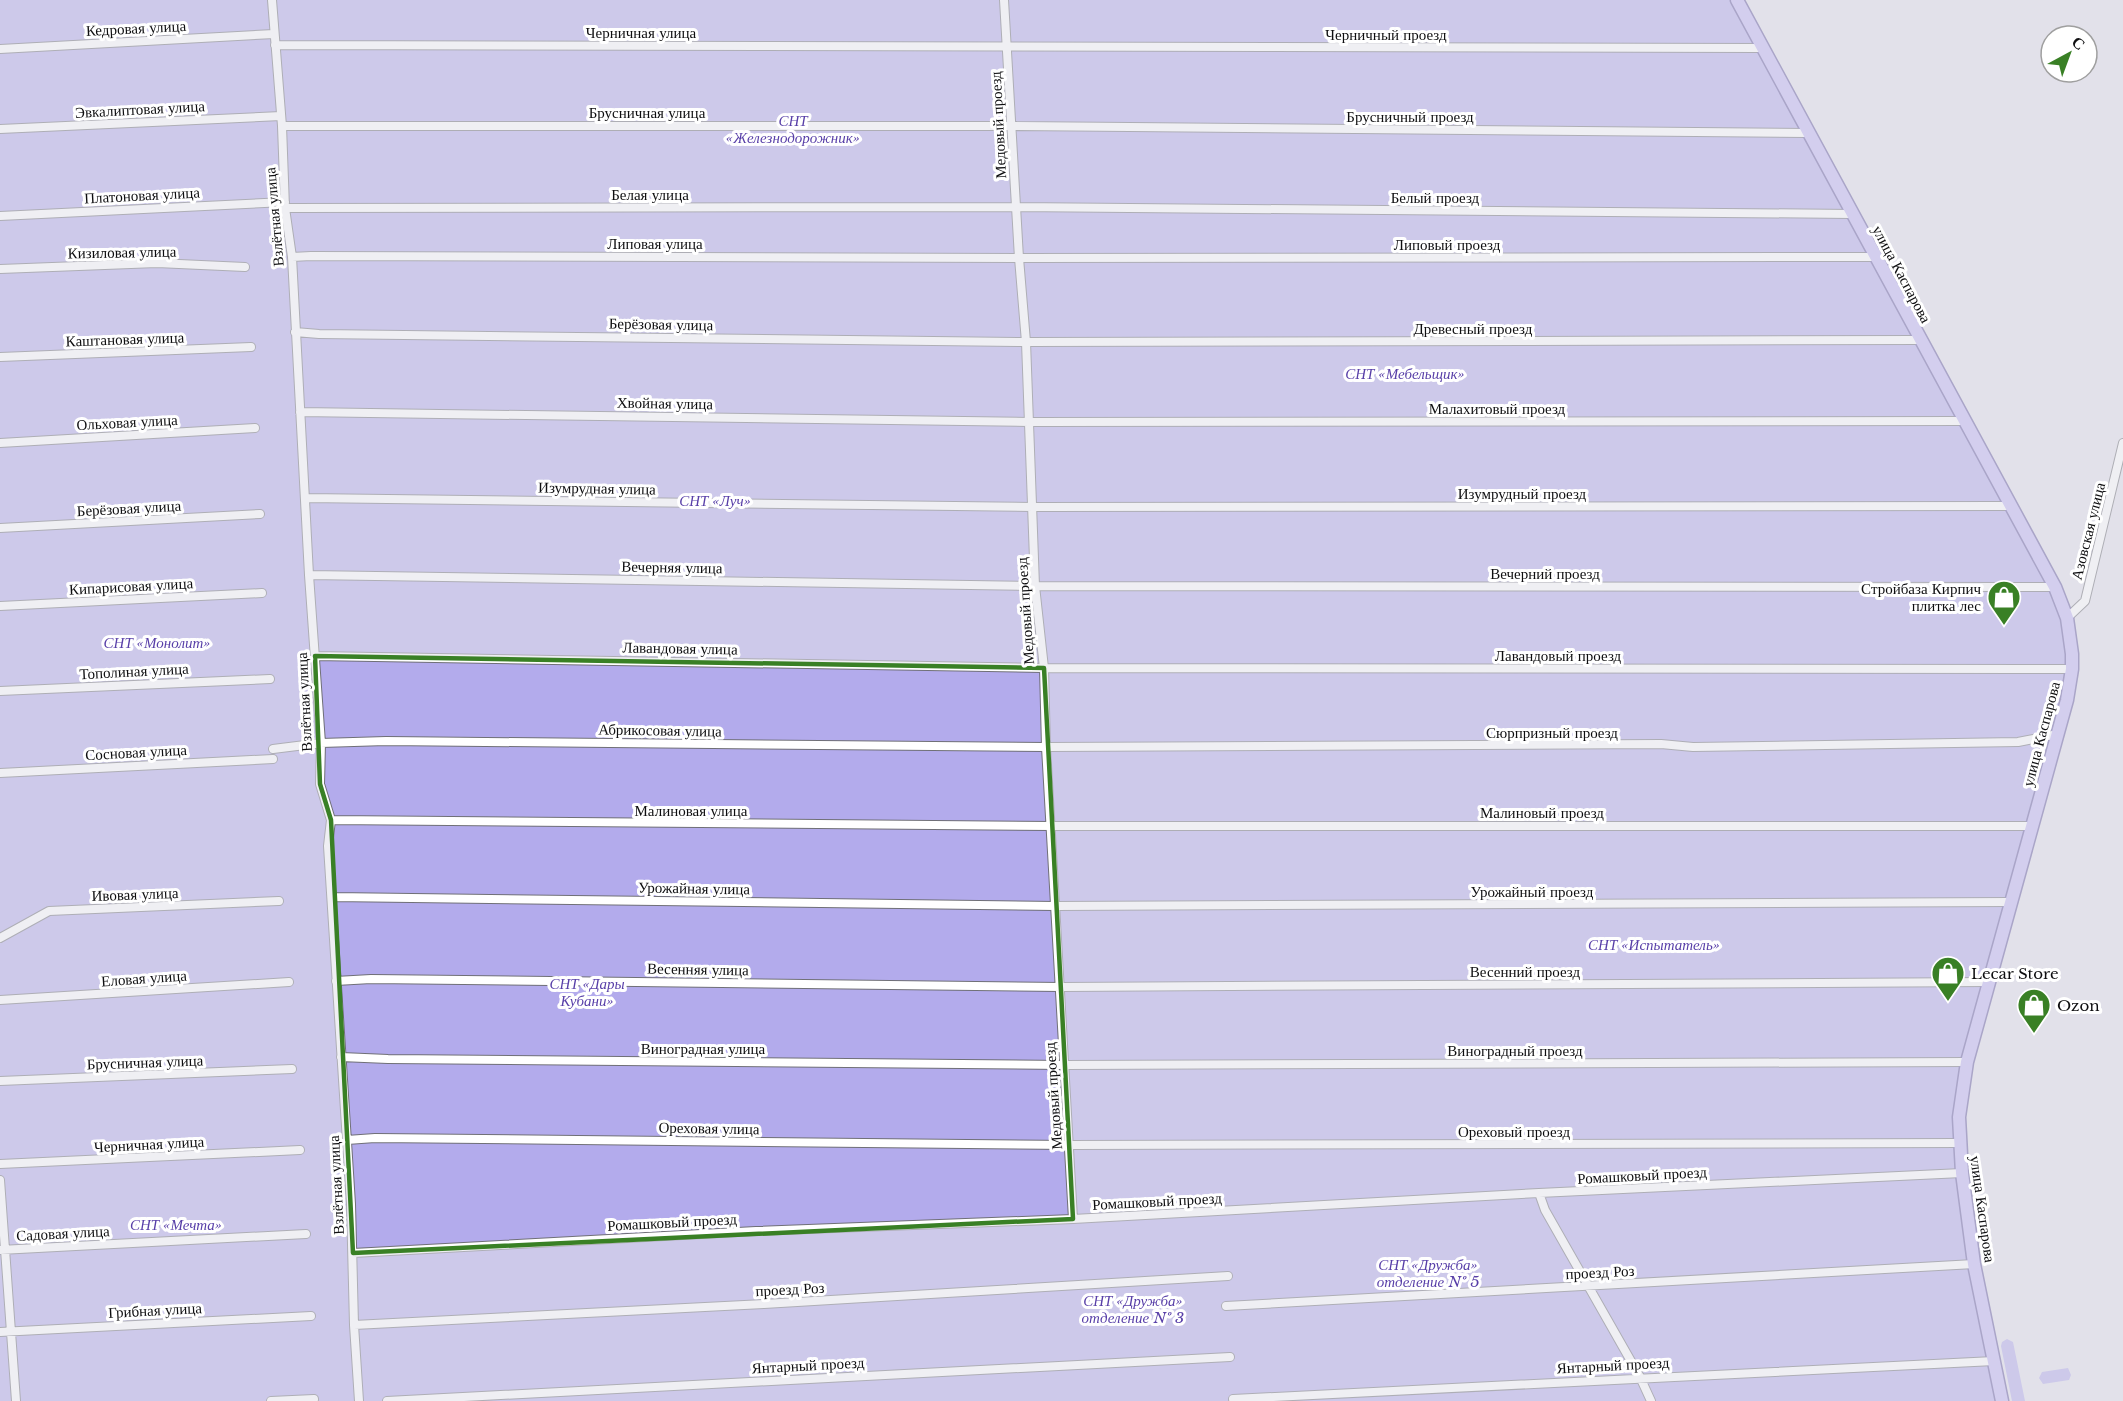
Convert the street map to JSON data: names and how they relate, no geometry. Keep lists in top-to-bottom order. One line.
{"streets":{"main road":["улица Каспарова"],"street":["Кедровая улица","Черничная улица","Черничный проезд","Эвкалиптовая улица","Брусничная улица","Брусничный проезд","Медовый проезд","Белая улица","Платоновая улица","Белый проезд","Взлётная улица","Липовая улица","Липовый проезд","Кизиловая улица","Берёзовая улица","Древесный проезд","Каштановая улица","Хвойная улица","Малахитовый проезд","Ольховая улица","Изумрудная улица","Изумрудный проезд","Азовская улица","Вечерняя улица","Вечерний проезд","Кипарисовая улица","Лавандовая улица","Лавандовый проезд","Тополиная улица","Абрикосовая улица","Сюрпризный проезд","Сосновая улица","Малиновая улица","Малиновый проезд","Урожайная улица","Урожайный проезд","Ивовая улица","Весенняя улица","Весенний проезд","Еловая улица","Виноградная улица","Виноградный проезд","Ореховая улица","Ореховый проезд","Ромашковый проезд","Садовая улица","проезд Роз","Грибная улица","Янтарный проезд"]},"crossings":[["Кедровая улица","Взлётная улица"],["Черничная улица","Черничный проезд"],["Черничная улица","Медовый проезд"],["Черничная улица","Взлётная улица"],["Черничный проезд","Медовый проезд"],["Черничный проезд","улица Каспарова"],["Эвкалиптовая улица","Взлётная улица"],["Брусничная улица","Брусничный проезд"],["Брусничная улица","Медовый проезд"],["Брусничная улица","Взлётная улица"],["Брусничный проезд","Медовый проезд"],["Брусничный проезд","улица Каспарова"],["Медовый проезд","Белая улица"],["Медовый проезд","Белый проезд"],["Медовый проезд","Липовая улица"],["Медовый проезд","Липовый проезд"],["Медовый проезд","Берёзовая улица"],["Медовый проезд","Древесный проезд"],["Медовый проезд","Хвойная улица"],["Медовый проезд","Малахитовый проезд"],["Медовый проезд","Изумрудная улица"],["Медовый проезд","Изумрудный проезд"],["Медовый проезд","Вечерняя улица"],["Медовый проезд","Вечерний проезд"],["Медовый проезд","Лавандовая улица"],["Медовый проезд","Лавандовый проезд"],["Медовый проезд","Абрикосовая улица"],["Медовый проезд","Сюрпризный проезд"],["Медовый проезд","Малиновая улица"],["Медовый проезд","Малиновый проезд"],["Медовый проезд","Урожайная улица"],["Медовый проезд","Урожайный проезд"],["Медовый проезд","Весенняя улица"],["Медовый проезд","Весенний проезд"],["Медовый проезд","Виноградная улица"],["Медовый проезд","Виноградный проезд"],["Медовый проезд","Ореховая улица"],["Медовый проезд","Ореховый проезд"],["Медовый проезд","Ромашковый проезд"],["Белая улица","Платоновая улица"],["Белая улица","Белый проезд"],["Белая улица","Взлётная улица"],["Платоновая улица","Взлётная улица"],["Белый проезд","улица Каспарова"],["Взлётная улица","Липовая улица"],["Взлётная улица","Берёзовая улица"],["Взлётная улица","Хвойная улица"],["Взлётная улица","Изумрудная улица"],["Взлётная улица","Вечерняя улица"],["Взлётная улица","Лавандовая улица"],["Взлётная улица","Абрикосовая улица"],["Взлётная улица","Малиновая улица"],["Взлётная улица","Урожайная улица"],["Взлётная улица","Весенняя улица"],["Взлётная улица","Виноградная улица"],["Взлётная улица","Ореховая улица"],["Взлётная улица","Ромашковый проезд"],["Взлётная улица","проезд Роз"],["Липовая улица","Липовый проезд"],["Липовый проезд","улица Каспарова"],["улица Каспарова","Древесный проезд"],["улица Каспарова","Малахитовый проезд"],["улица Каспарова","Изумрудный проезд"],["улица Каспарова","Азовская улица"],["улица Каспарова","Вечерний проезд"],["улица Каспарова","Лавандовый проезд"],["улица Каспарова","Сюрпризный проезд"],["улица Каспарова","Малиновый проезд"],["улица Каспарова","Урожайный проезд"],["улица Каспарова","Весенний проезд"],["улица Каспарова","Виноградный проезд"],["улица Каспарова","Ореховый проезд"],["улица Каспарова","Ромашковый проезд"],["улица Каспарова","проезд Роз"],["улица Каспарова","Янтарный проезд"],["Берёзовая улица","Древесный проезд"],["Хвойная улица","Малахитовый проезд"],["Изумрудная улица","Изумрудный проезд"],["Вечерняя улица","Вечерний проезд"],["Лавандовая улица","Лавандовый проезд"],["Абрикосовая улица","Сюрпризный проезд"],["Малиновая улица","Малиновый проезд"],["Урожайная улица","Урожайный проезд"],["Весенняя улица","Весенний проезд"],["Виноградная улица","Виноградный проезд"],["Ореховая улица","Ореховый проезд"]],"parks":["СНТ «Железнодорожник»","СНТ «Мебельщик»","СНТ «Луч»","СНТ «Монолит»","СНТ «Испытатель»","СНТ «Дары Кубани»","СНТ «Мечта»","СНТ «Дружба» отделение № 5","СНТ «Дружба» отделение № 3"],"places":{"shop":["Стройбаза Кирпич плитка лес","Lecar Store","Ozon"]},"north":"top right"}
